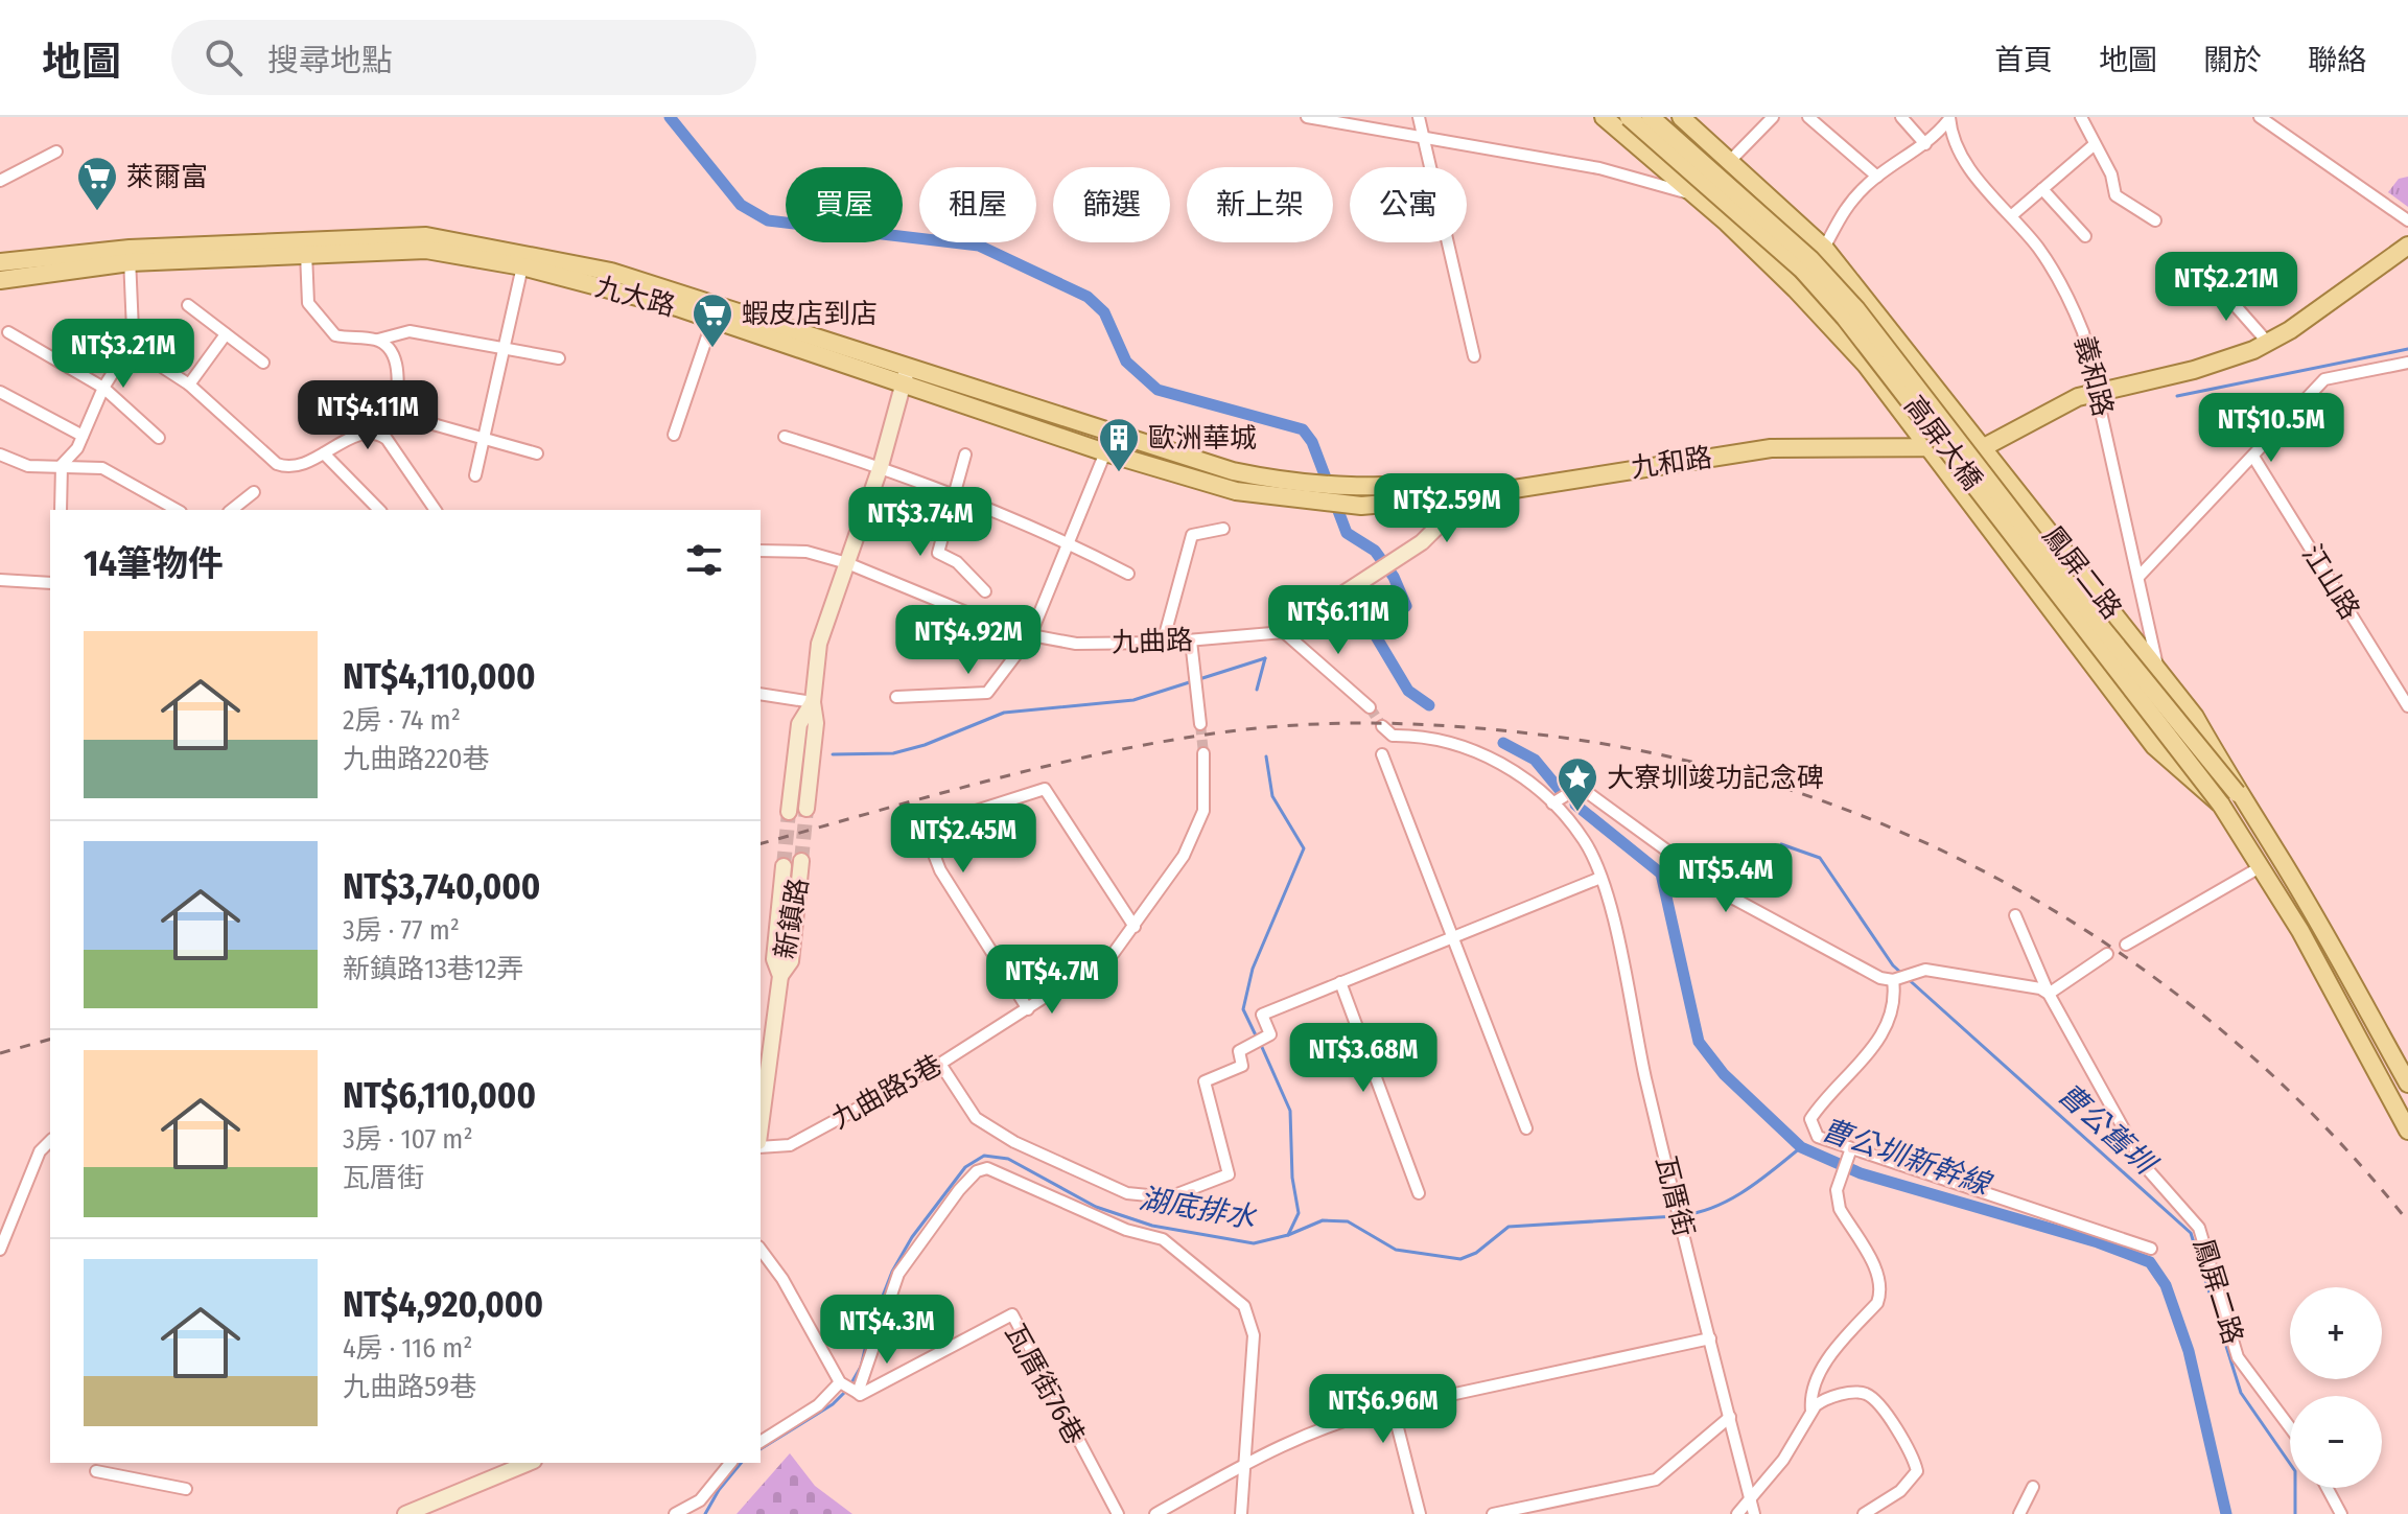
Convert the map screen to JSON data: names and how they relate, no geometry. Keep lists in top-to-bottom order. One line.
{"streets":{"main road":["九大路","高屏大橋","九和路","鳳屏二路"],"street":["義和路","江山路","九曲路","新鎮路","九曲路5巷","瓦厝街","瓦厝街76巷"]},"crossings":[["九大路","九和路"],["義和路","鳳屏二路"],["高屏大橋","鳳屏二路"],["九和路","鳳屏二路"],["九和路","九曲路"]],"water":["曹公舊圳","曹公圳新幹線","湖底排水"],"places":{"supermarket":["萊爾富","蝦皮店到店"],"building":["歐洲華城"],"place":["大寮圳竣功記念碑"]},"page":{"header":"地圖","search":"搜尋地點","nav":["首頁","地圖","關於","聯絡"],"chip":["買屋","租屋","篩選","新上架","公寓"],"price":["NT$2.21M","NT$3.21M","NT$4.11M","NT$10.5M","NT$2.59M","NT$3.74M","NT$6.11M","NT$4.92M","NT$2.45M","NT$5.4M","NT$4.7M","NT$3.68M","NT$4.3M","NT$6.96M"],"heading":"14筆物件","list":[{"name":"NT$4,110,000","note":"2房 · 74 m² · 九曲路220巷"},{"name":"NT$3,740,000","note":"3房 · 77 m² · 新鎮路13巷12弄"},{"name":"NT$6,110,000","note":"3房 · 107 m² · 瓦厝街"},{"name":"NT$4,920,000","note":"4房 · 116 m² · 九曲路59巷"}],"map_buttons":["+","−"]}}
